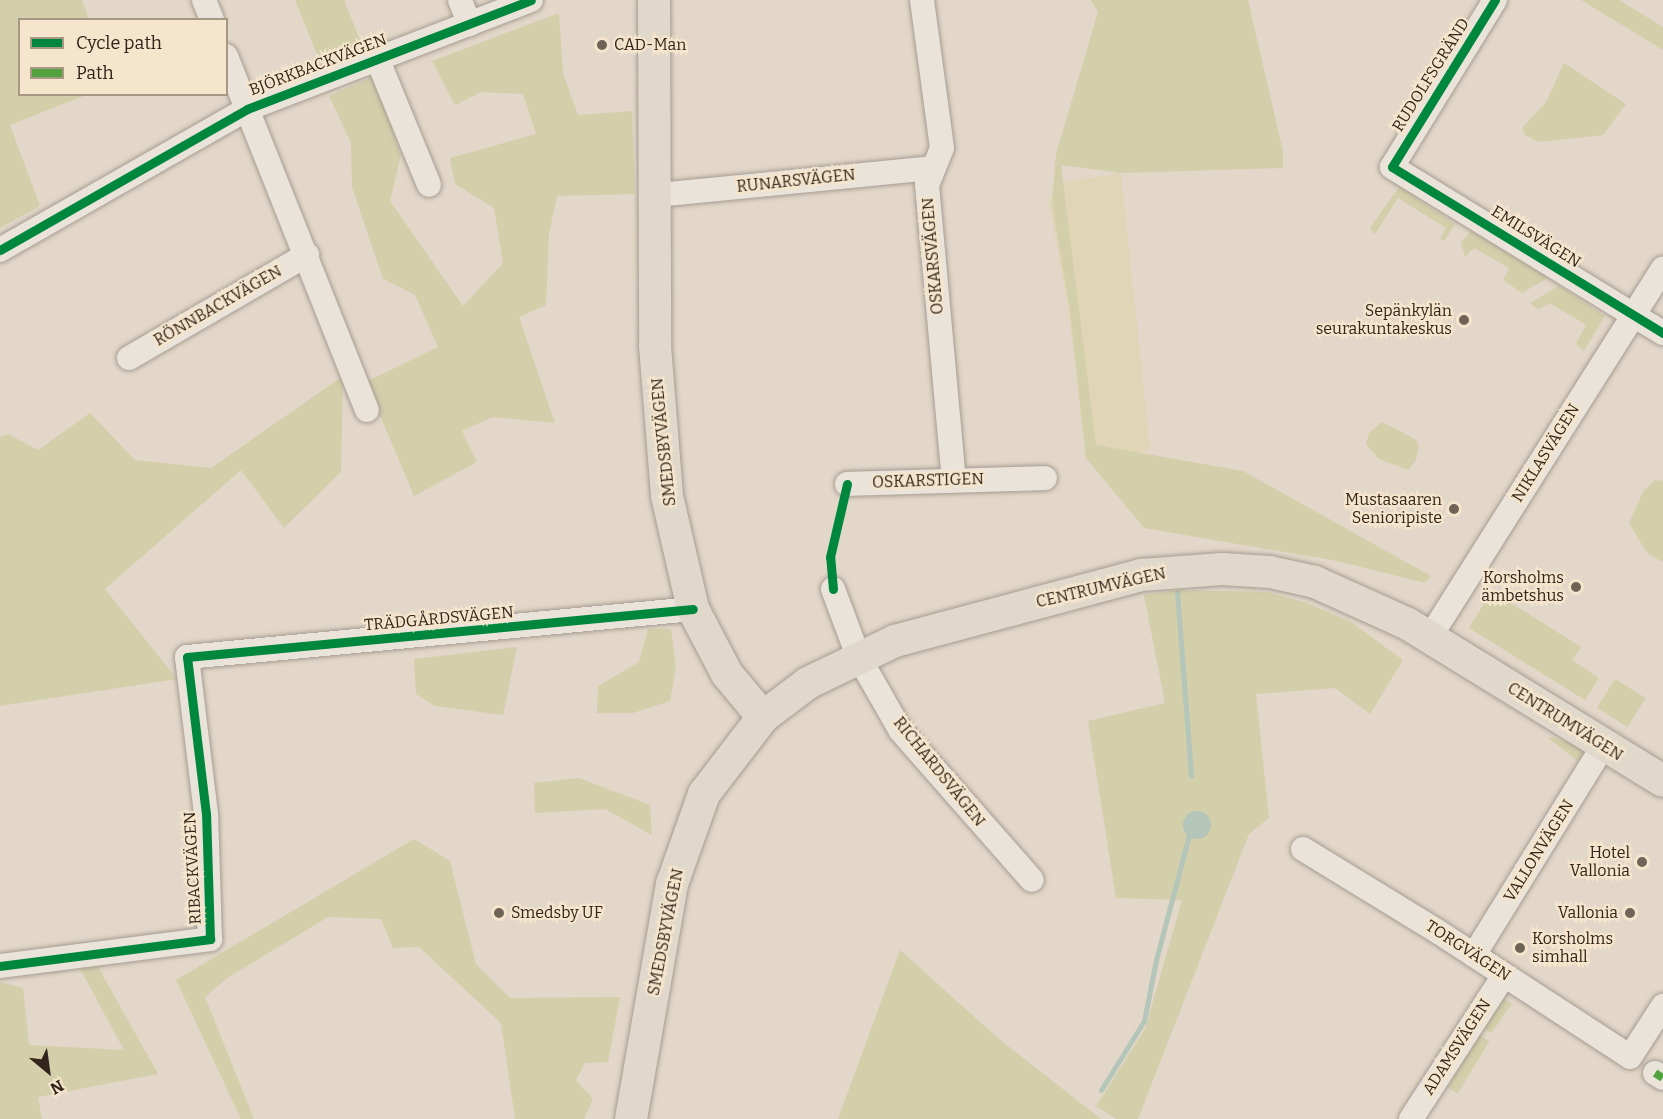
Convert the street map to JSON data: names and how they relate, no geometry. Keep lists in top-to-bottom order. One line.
{"streets":{"main road":["SMEDSBYVÄGEN","CENTRUMVÄGEN"],"street":["BJÖRKBACKVÄGEN","RUDOLFSGRÄND","RUNARSVÄGEN","EMILSVÄGEN","OSKARSVÄGEN","RÖNNBACKVÄGEN","NIKLASVÄGEN","OSKARSTIGEN","TRÄDGÅRDSVÄGEN","RICHARDSVÄGEN","VALLONVÄGEN","RIBACKVÄGEN","TORGVÄGEN","ADAMSVÄGEN"]},"crossings":[["RUDOLFSGRÄND","EMILSVÄGEN"],["RUNARSVÄGEN","OSKARSVÄGEN"],["RUNARSVÄGEN","SMEDSBYVÄGEN"],["EMILSVÄGEN","NIKLASVÄGEN"],["OSKARSVÄGEN","OSKARSTIGEN"],["SMEDSBYVÄGEN","CENTRUMVÄGEN"],["SMEDSBYVÄGEN","TRÄDGÅRDSVÄGEN"],["NIKLASVÄGEN","CENTRUMVÄGEN"],["CENTRUMVÄGEN","RICHARDSVÄGEN"],["CENTRUMVÄGEN","VALLONVÄGEN"],["TRÄDGÅRDSVÄGEN","RIBACKVÄGEN"],["VALLONVÄGEN","TORGVÄGEN"],["TORGVÄGEN","ADAMSVÄGEN"]],"places":["CAD-Man","Sepänkylän seurakuntakeskus","Mustasaaren Senioripiste","Korsholms ämbetshus","Hotel Vallonia","Smedsby UF","Vallonia","Korsholms simhall"],"legend":["Cycle path","Path"],"north":"bottom right"}
